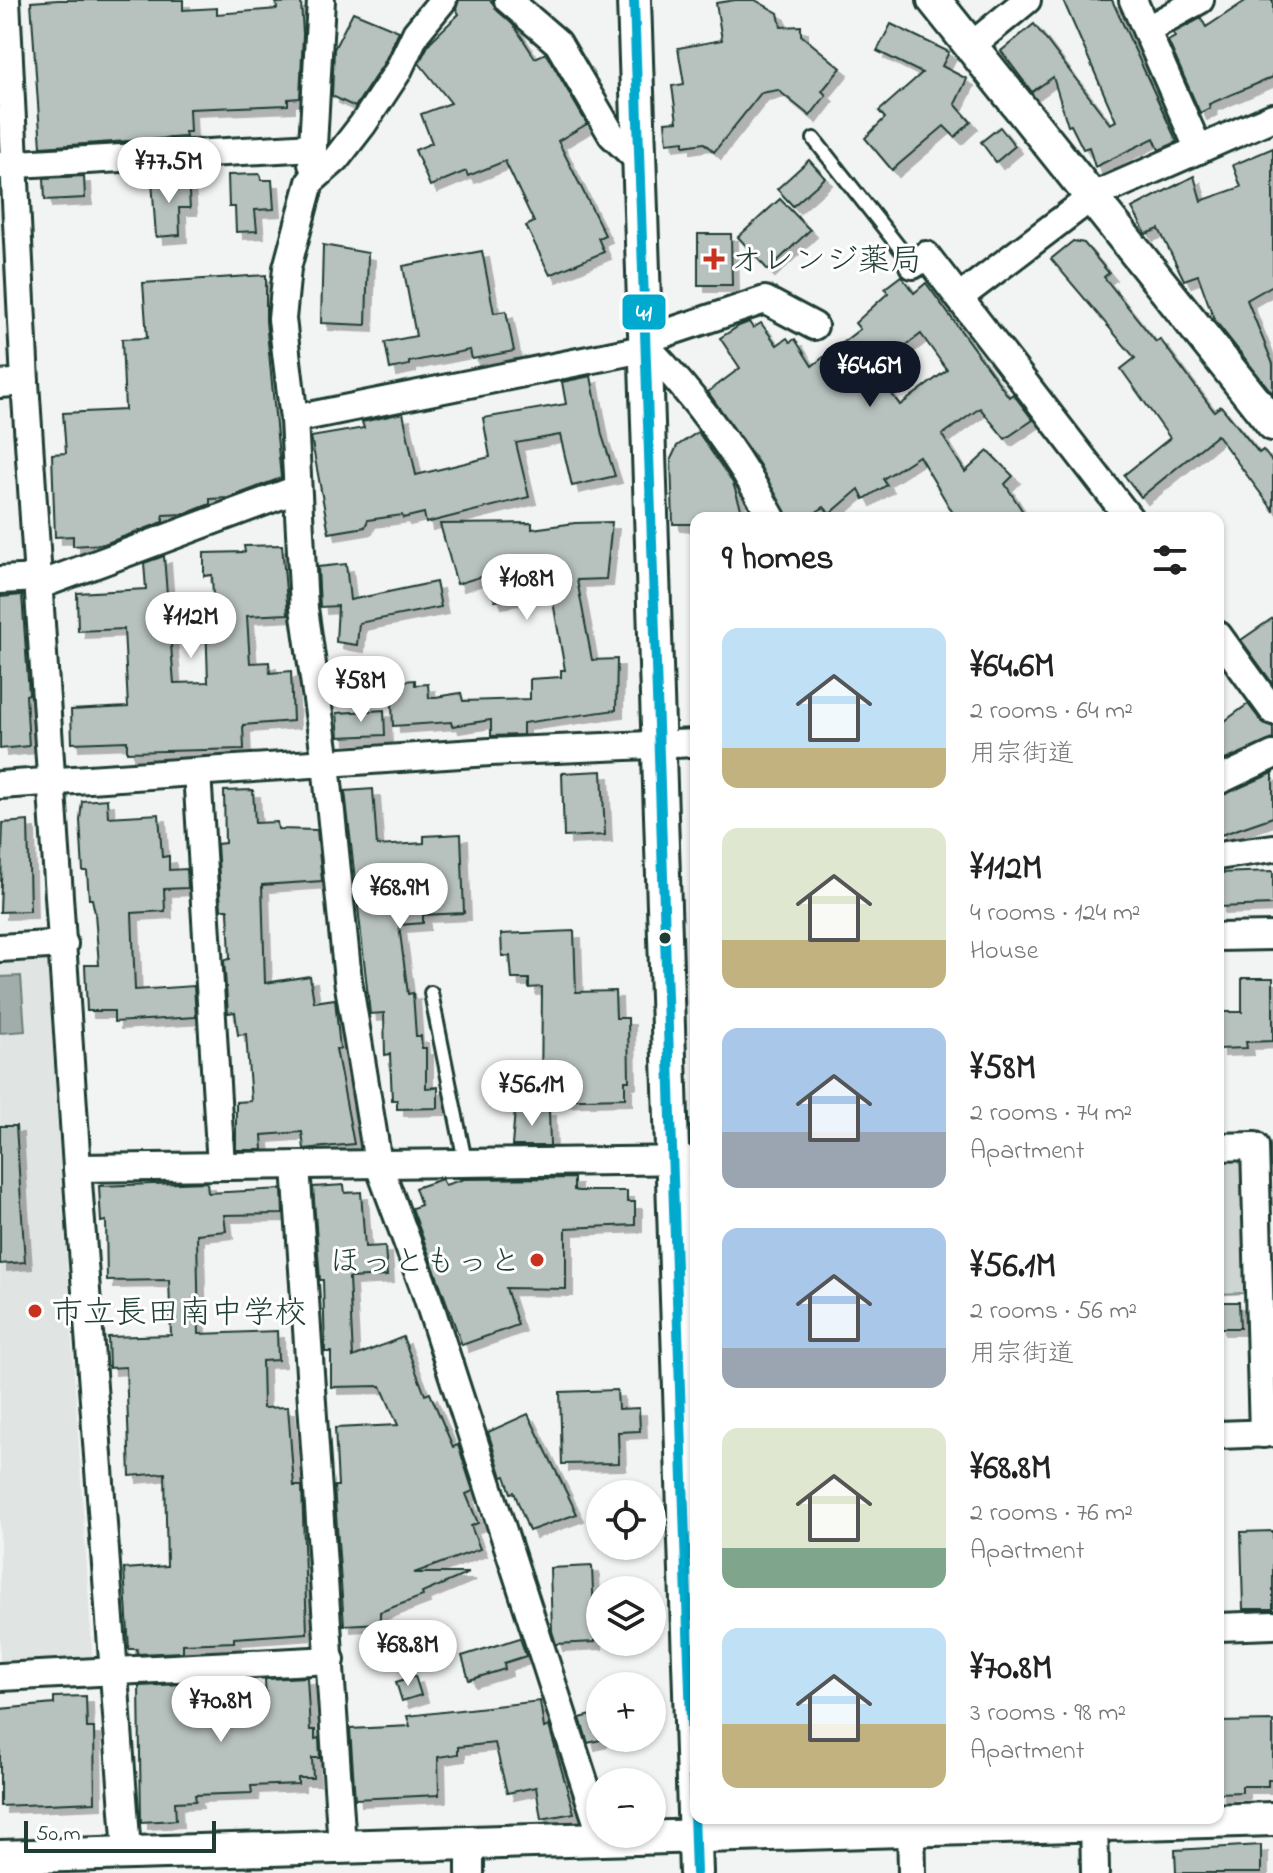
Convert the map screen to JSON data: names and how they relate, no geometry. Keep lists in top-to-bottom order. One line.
{"places":{"health":["オレンジ薬局"],"other":["ほっともっと","市立長田南中学校"]},"lines":["transit line 41"],"scale_bar":"50 m","page":{"price":["¥77.5M","¥64.6M","¥108M","¥112M","¥58M","¥68.9M","¥56.1M","¥68.8M","¥70.8M"],"heading":"9 homes","list":[{"name":"¥64.6M","note":"2 rooms · 64 m² · 用宗街道"},{"name":"¥112M","note":"4 rooms · 124 m² · House"},{"name":"¥58M","note":"2 rooms · 74 m² · Apartment"},{"name":"¥56.1M","note":"2 rooms · 56 m² · 用宗街道"},{"name":"¥68.8M","note":"2 rooms · 76 m² · Apartment"},{"name":"¥70.8M","note":"3 rooms · 98 m² · Apartment"}],"map_buttons":["+","−"],"scale":"50 m"}}
